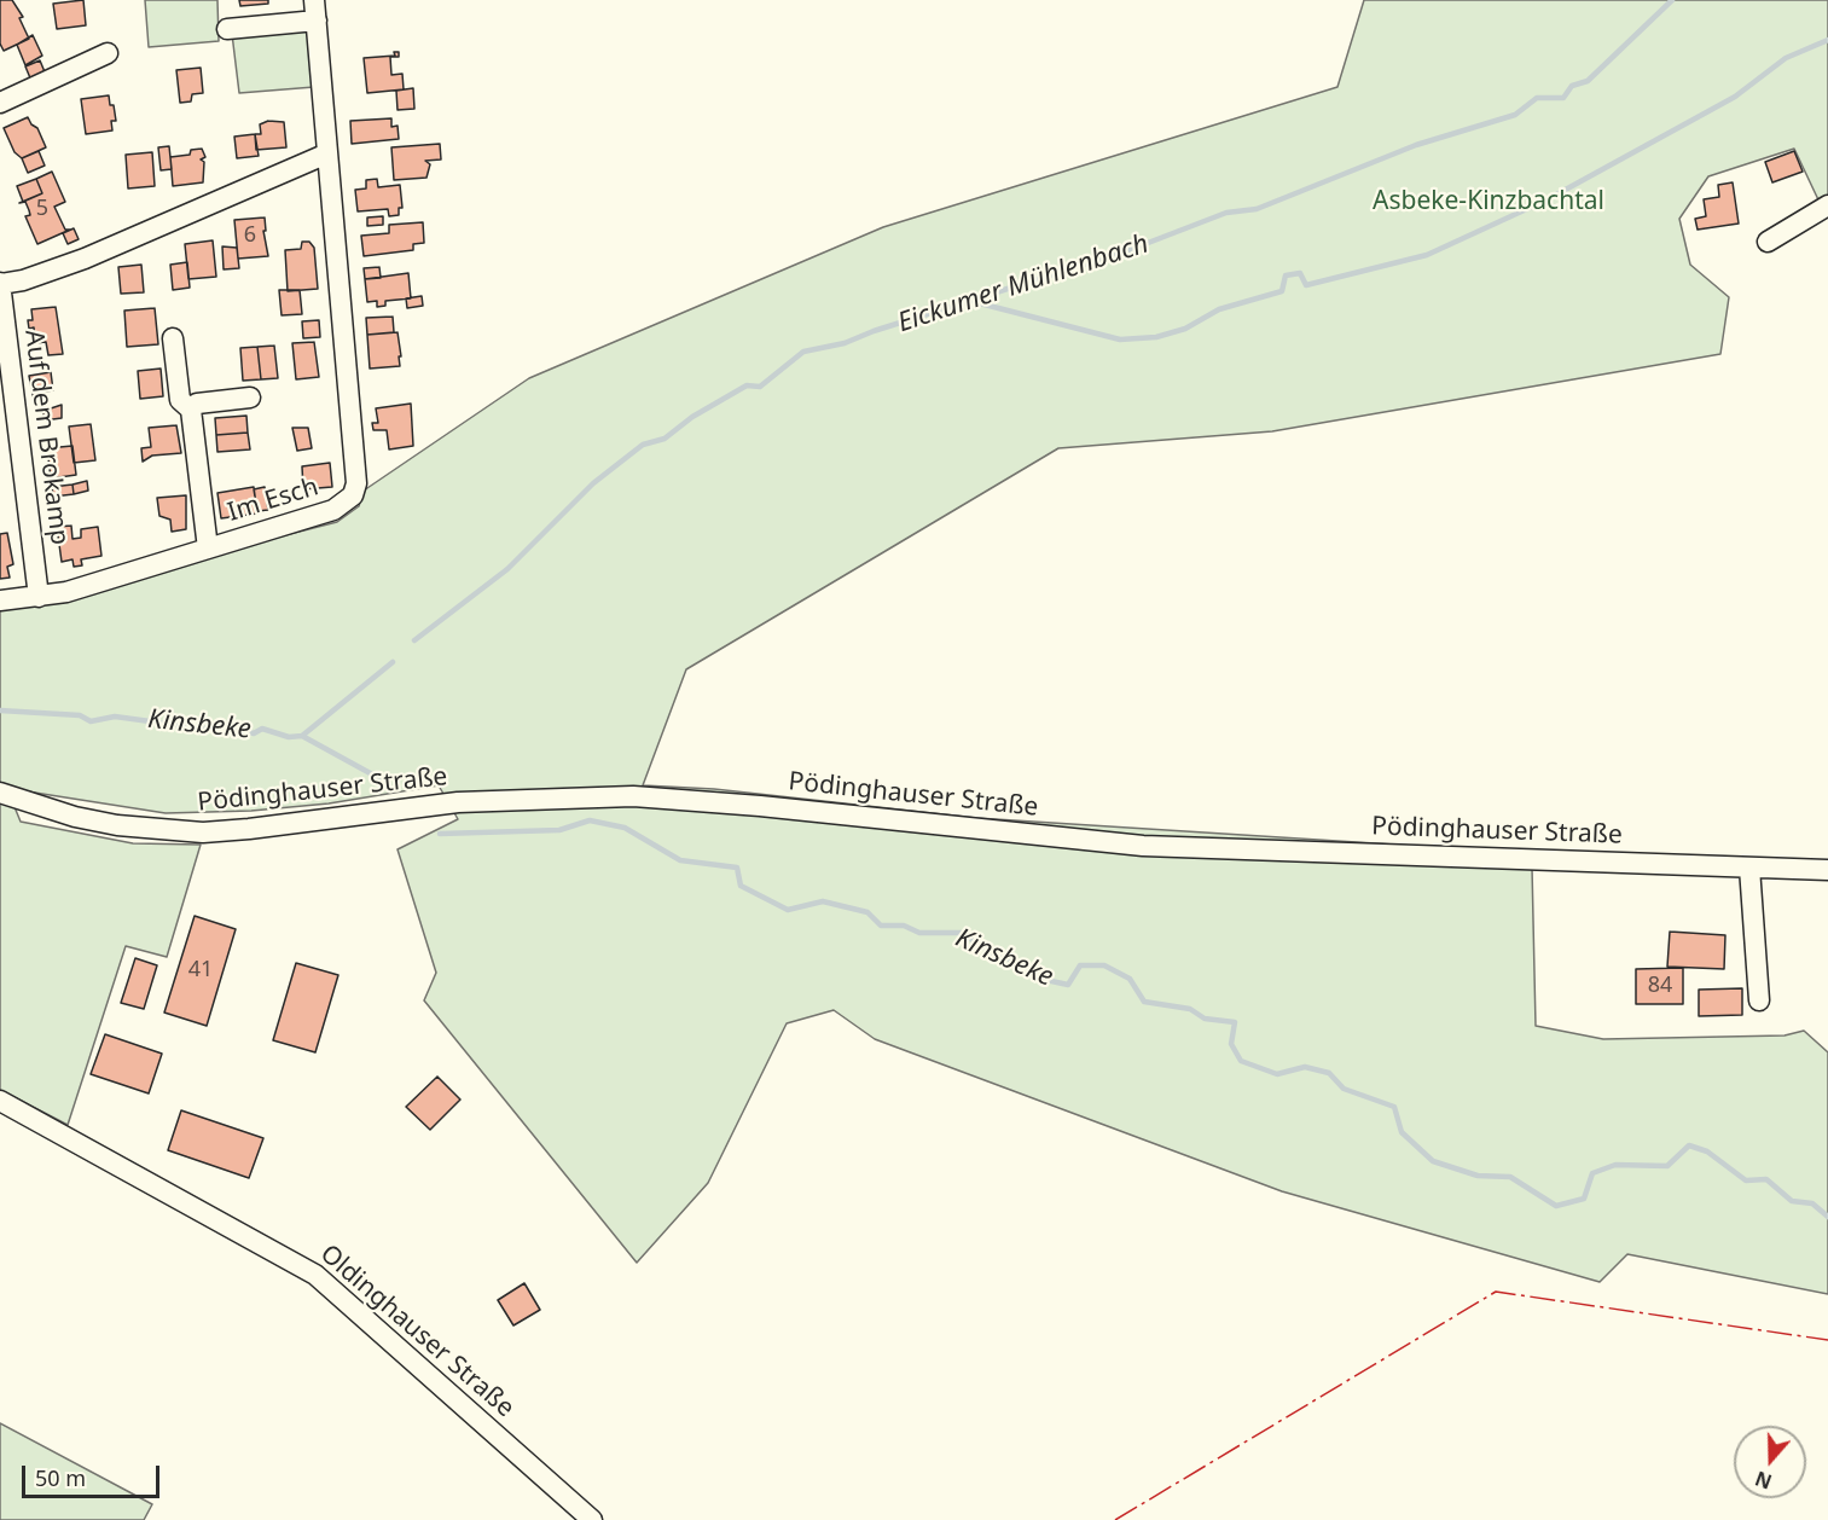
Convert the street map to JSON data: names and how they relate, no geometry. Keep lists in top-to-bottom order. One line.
{"streets":{"street":["Auf dem Brokamp","Im Esch","Pödinghauser Straße","Oldinghauser Straße"]},"crossings":[["Auf dem Brokamp","Im Esch"]],"water":["Eickumer Mühlenbach","Kinsbeke"],"parks":["Asbeke-Kinzbachtal"],"house_numbers":["5","6","41","84"],"scale_bar":"50 m","north":"bottom"}
